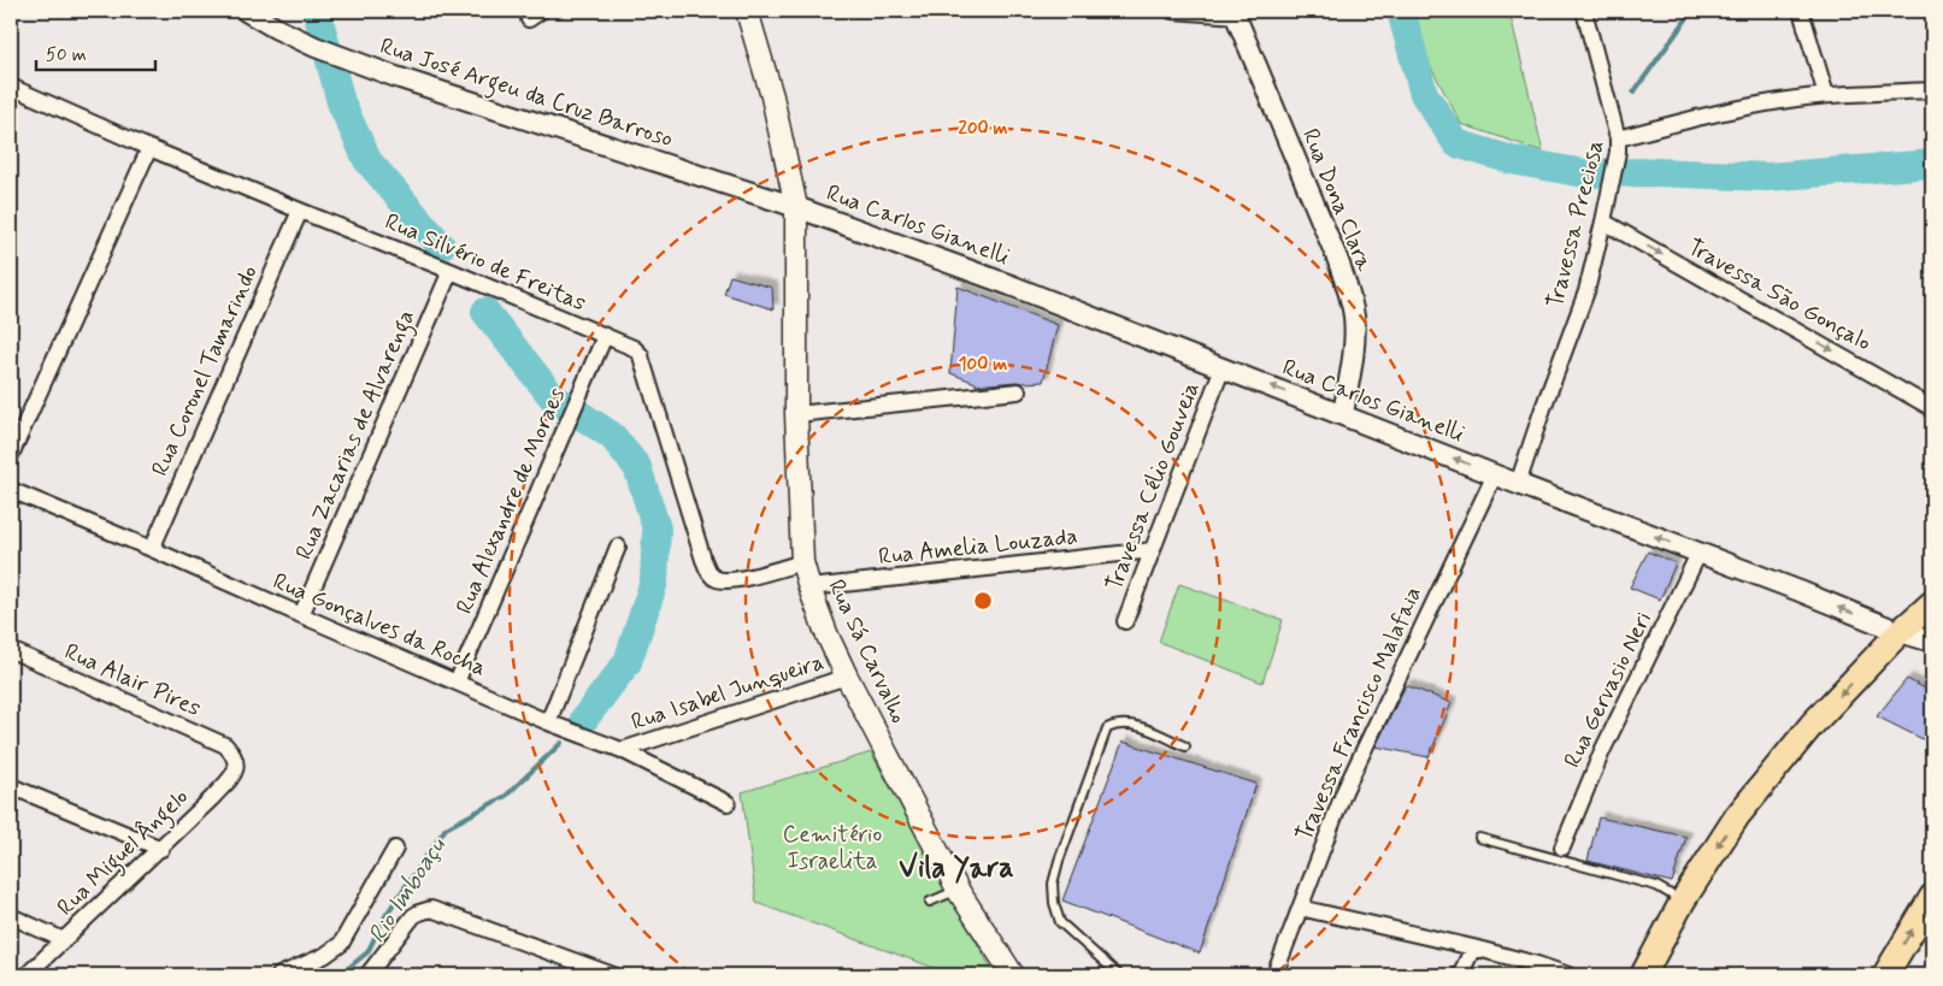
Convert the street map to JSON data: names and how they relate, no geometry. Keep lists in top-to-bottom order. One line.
{"streets":{"main road":["Rua Sá Carvalho"],"street":["Rua José Argeu da Cruz Barroso","Rua Dona Clara","Travessa Preciosa","Rua Carlos Gianelli","Rua Silvério de Freitas","Travessa São Gonçalo","Rua Coronel Tamarindo","Rua Zacarias de Alvarenga","Travessa Célio Gouveia","Rua Alexandre de Moraes","Rua Amelia Louzada","Rua Gonçalves da Rocha","Rua Alair Pires","Rua Gervasio Neri","Rua Isabel Junqueira","Travessa Francisco Malafaia","Rua Miguel Ângelo"]},"crossings":[["Rua José Argeu da Cruz Barroso","Rua Carlos Gianelli"],["Rua José Argeu da Cruz Barroso","Rua Sá Carvalho"],["Rua Dona Clara","Rua Carlos Gianelli"],["Travessa Preciosa","Rua Carlos Gianelli"],["Travessa Preciosa","Travessa São Gonçalo"],["Rua Carlos Gianelli","Travessa Célio Gouveia"],["Rua Carlos Gianelli","Rua Sá Carvalho"],["Rua Carlos Gianelli","Rua Gervasio Neri"],["Rua Carlos Gianelli","Travessa Francisco Malafaia"],["Rua Silvério de Freitas","Rua Coronel Tamarindo"],["Rua Silvério de Freitas","Rua Zacarias de Alvarenga"],["Rua Silvério de Freitas","Rua Alexandre de Moraes"],["Rua Silvério de Freitas","Rua Sá Carvalho"],["Rua Coronel Tamarindo","Rua Gonçalves da Rocha"],["Rua Zacarias de Alvarenga","Rua Gonçalves da Rocha"],["Travessa Célio Gouveia","Rua Amelia Louzada"],["Rua Alexandre de Moraes","Rua Gonçalves da Rocha"],["Rua Amelia Louzada","Rua Sá Carvalho"],["Rua Gonçalves da Rocha","Rua Isabel Junqueira"],["Rua Sá Carvalho","Rua Isabel Junqueira"],["Rua Alair Pires","Rua Miguel Ângelo"]],"one_way":["Rua Carlos Gianelli","Travessa São Gonçalo"],"districts":["Vila Yara"],"water":["Rio Imboaçu"],"parks":["Cemitério Israelita"],"scale_bar":"50 m","rings":["200 m","100 m"]}
